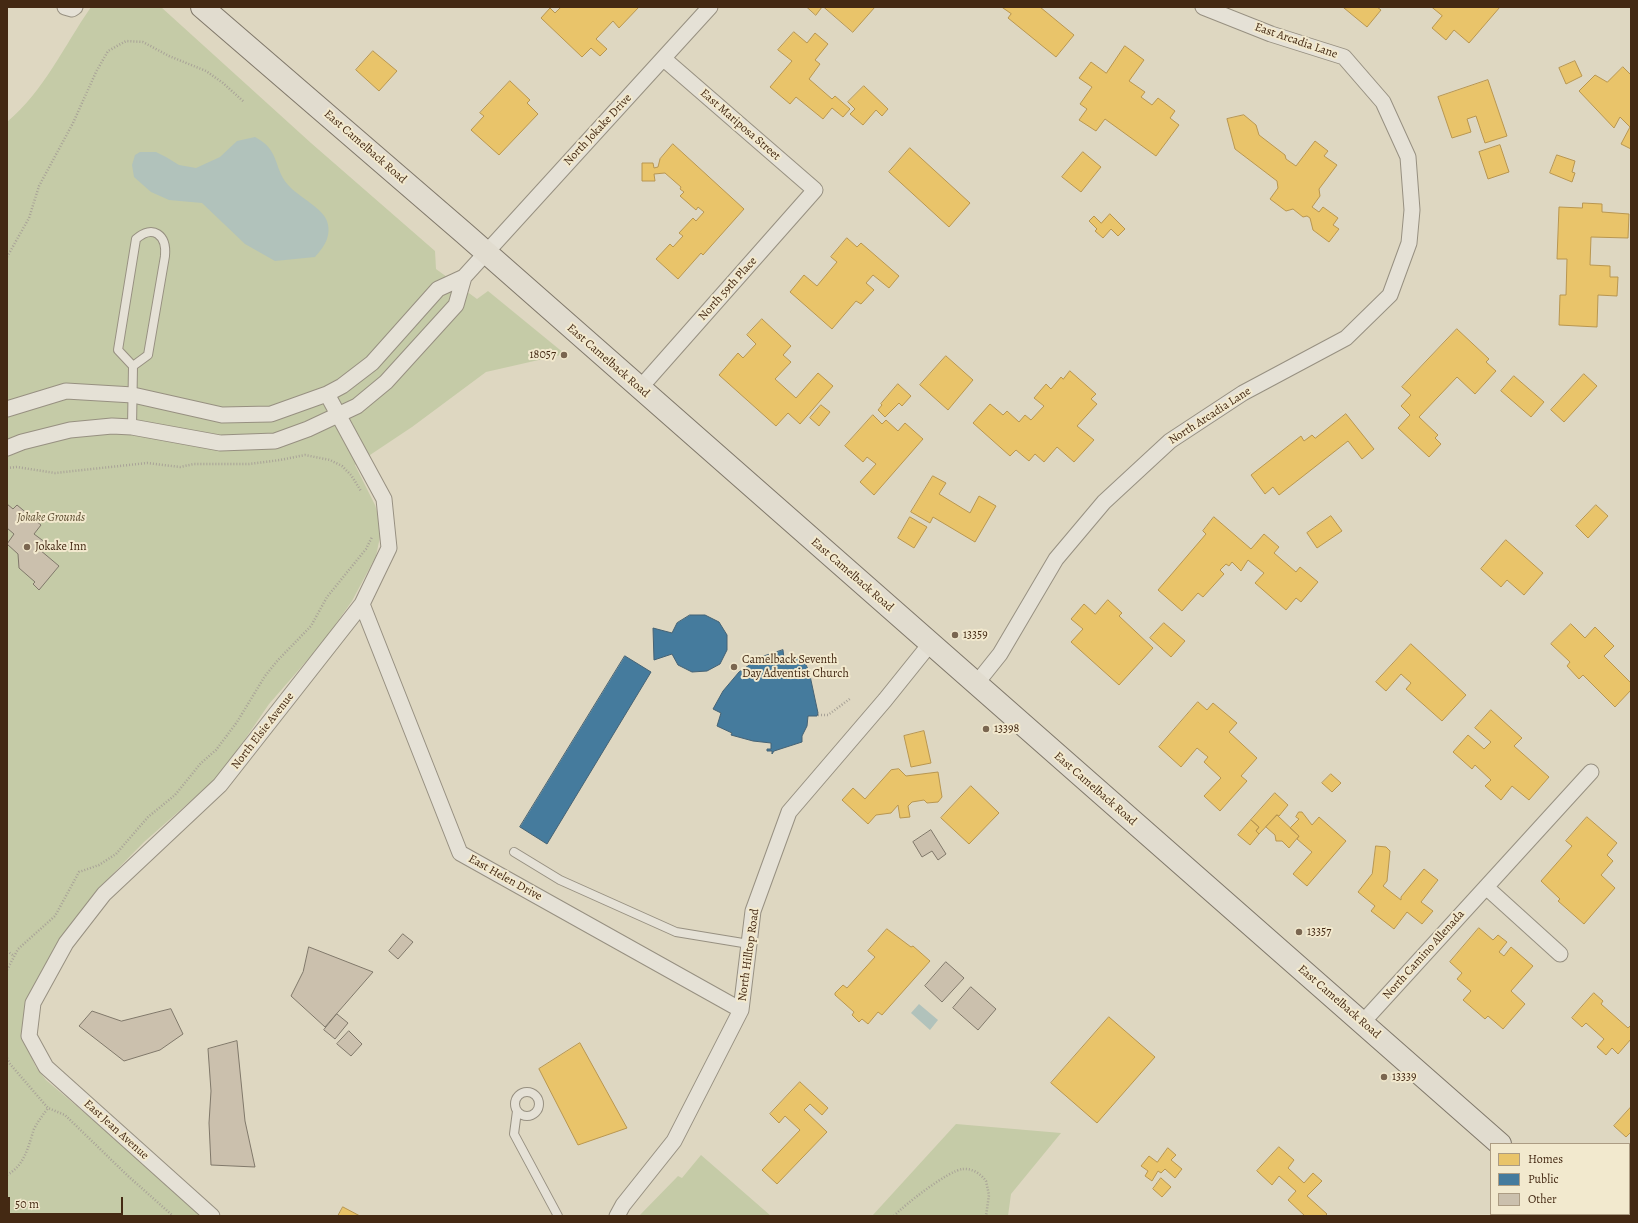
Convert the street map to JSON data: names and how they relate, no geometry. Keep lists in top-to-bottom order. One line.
{"streets":{"main road":["East Camelback Road"],"street":["East Arcadia Lane","East Mariposa Street","North Jokake Drive","North 59th Place","North Arcadia Lane","North Elsie Avenue","East Helen Drive","North Hilltop Road","North Camino Allenada","East Jean Avenue"]},"crossings":[["East Arcadia Lane","North Arcadia Lane"],["East Mariposa Street","North Jokake Drive"],["East Mariposa Street","North 59th Place"],["North Jokake Drive","East Camelback Road"],["East Camelback Road","North 59th Place"],["East Camelback Road","North Arcadia Lane"],["East Camelback Road","North Hilltop Road"],["East Camelback Road","North Camino Allenada"],["North Elsie Avenue","East Helen Drive"],["North Elsie Avenue","East Jean Avenue"],["East Helen Drive","North Hilltop Road"]],"parks":["Jokake Grounds"],"places":["18057","Jokake Inn","13359","Camelback Seventh Day Adventist Church","13398","13357","13339"],"legend":["Homes","Public","Other"],"scale_bar":"50 m"}
